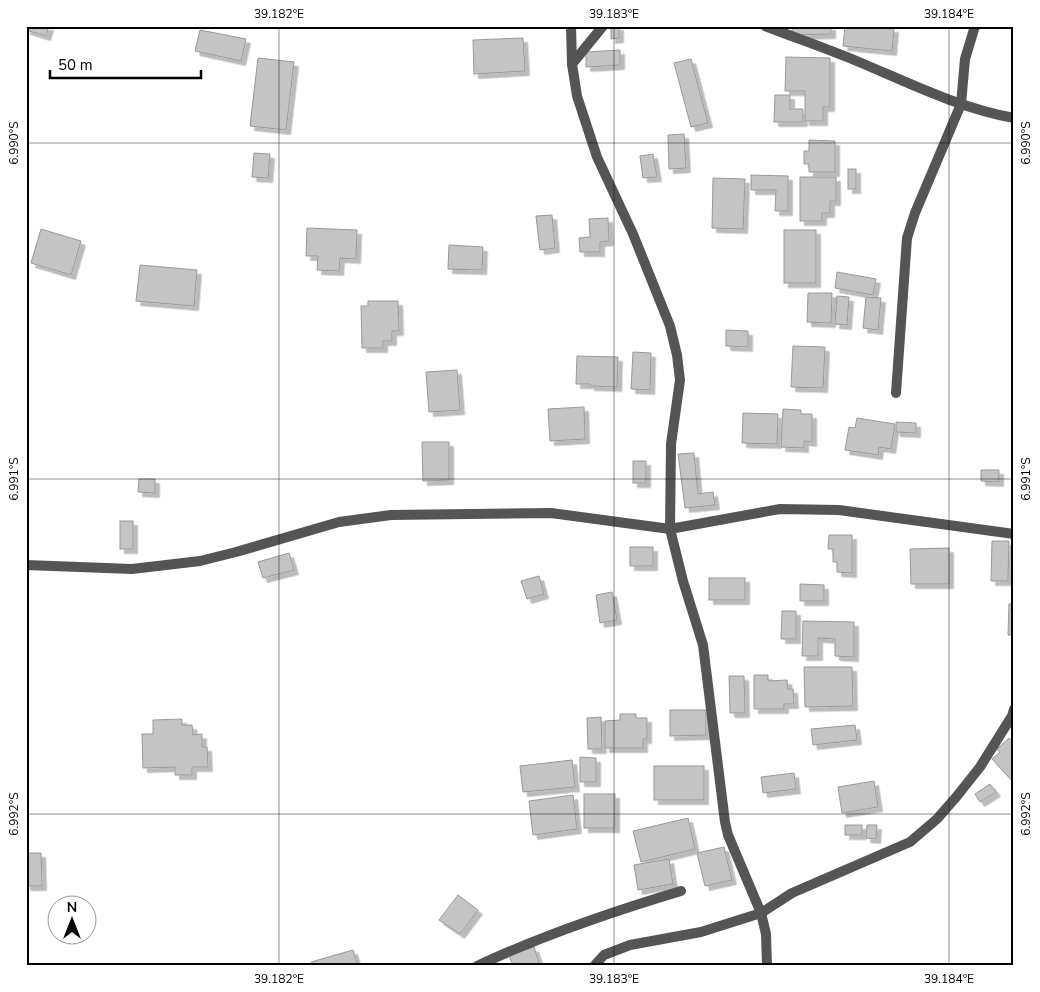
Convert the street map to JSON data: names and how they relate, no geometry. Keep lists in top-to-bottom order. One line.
{"scale_bar":"50 m","north":"top","coordinates":["39.182°E","39.183°E","39.184°E","6.990°S","6.991°S","6.992°S"]}
